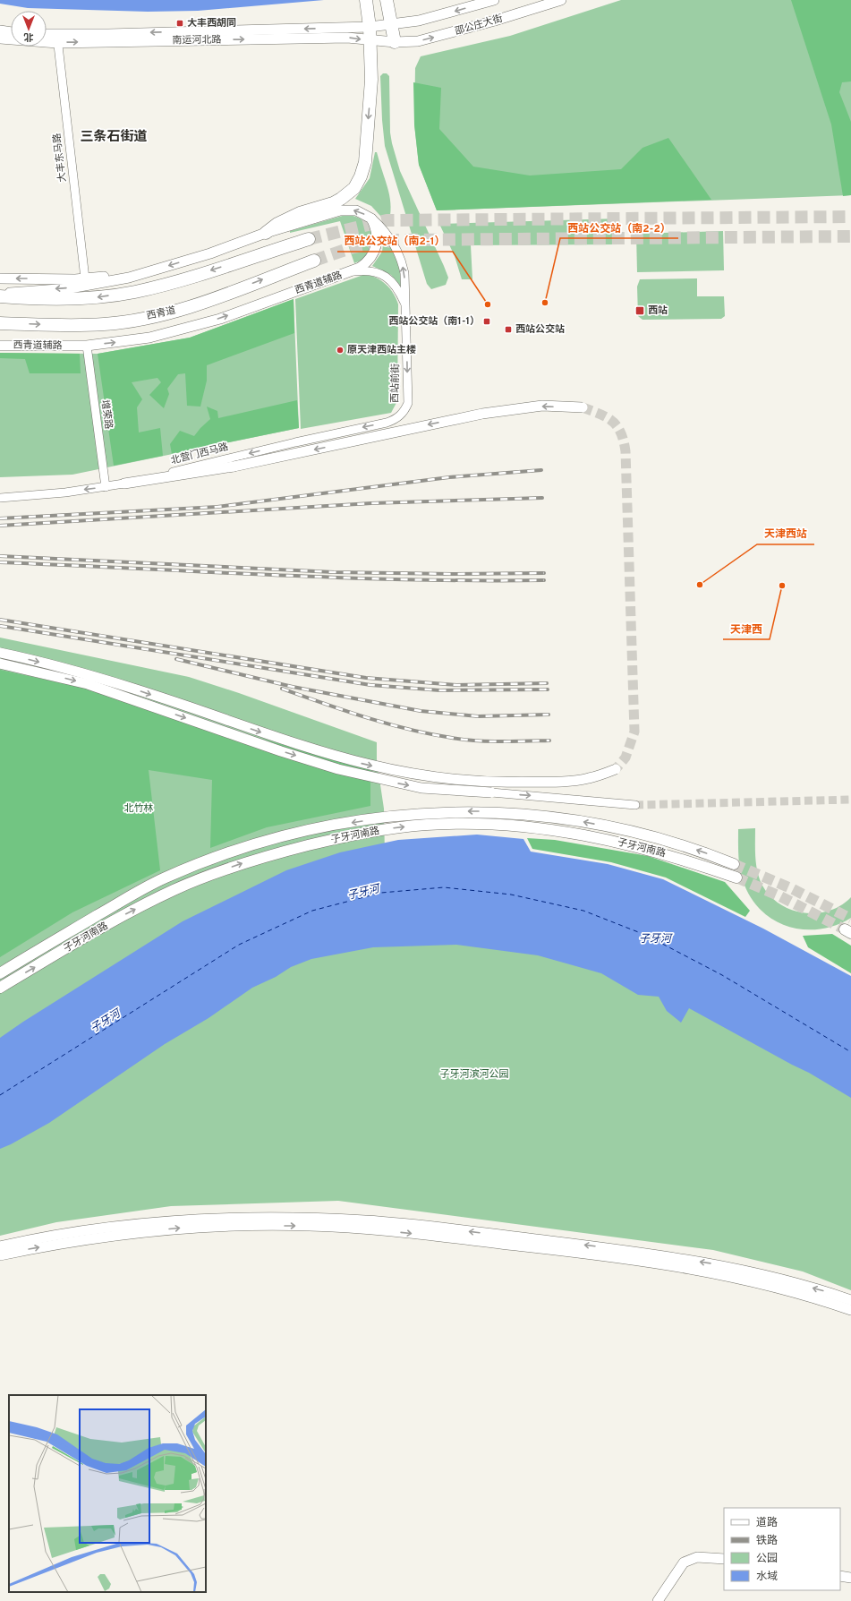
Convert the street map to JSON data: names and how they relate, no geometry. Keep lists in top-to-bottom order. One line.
{"streets":{"main road":["西青道","子牙河南路"],"street":["邵公庄大街","南运河北路","大丰东马路","西青道辅路","西站前街","增荣路","北营门西马路"]},"crossings":[["邵公庄大街","南运河北路"],["南运河北路","大丰东马路"],["西青道辅路","西站前街"],["西青道辅路","增荣路"],["西站前街","北营门西马路"],["增荣路","北营门西马路"]],"districts":["三条石街道"],"water":["子牙河"],"parks":["北竹林","子牙河滨河公园"],"places":{"transit":["大丰西胡同","西站","西站公交站（南1-1）","西站公交站"],"other":["西站公交站（南2-2）","西站公交站（南2-1）","原天津西站主楼","天津西站","天津西"]},"legend":["道路","铁路","公园","水域"],"north":"bottom"}
